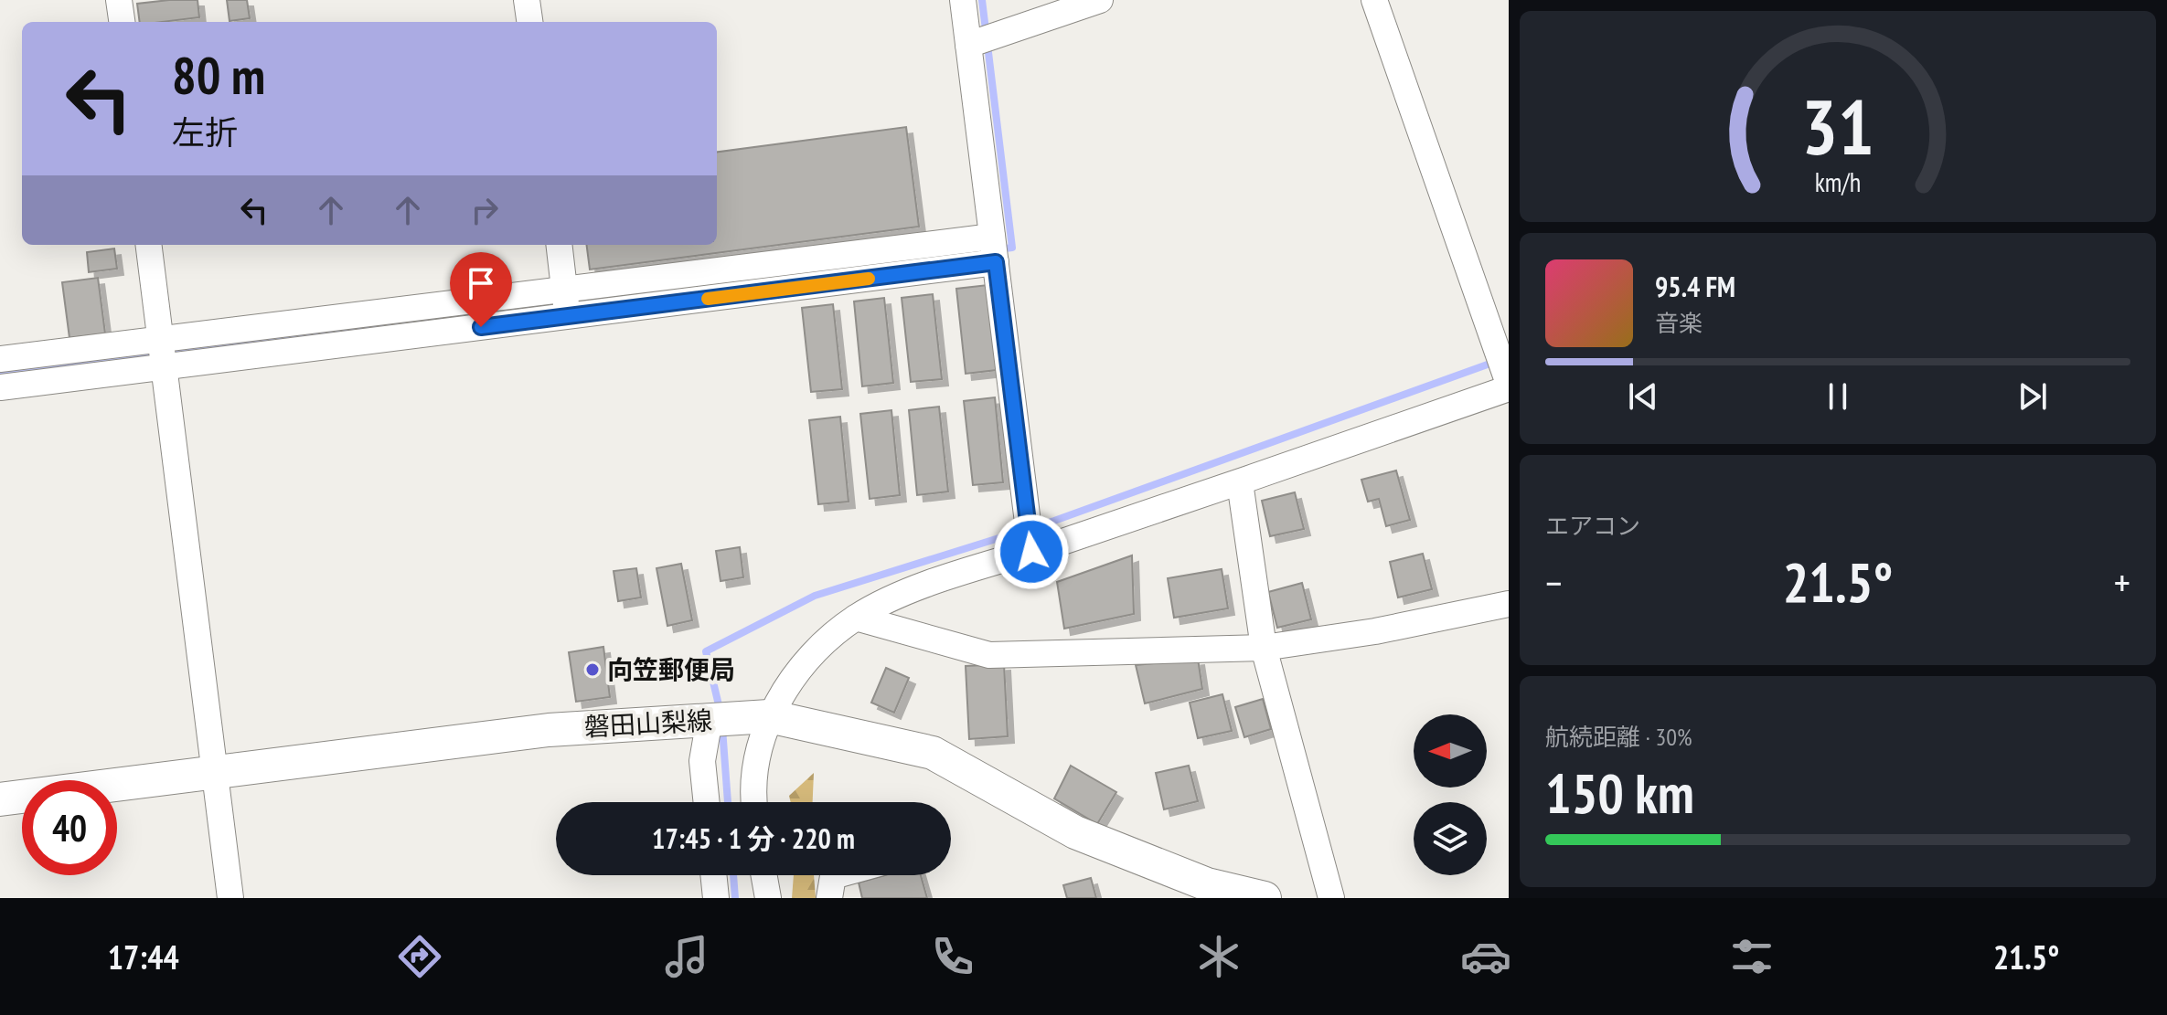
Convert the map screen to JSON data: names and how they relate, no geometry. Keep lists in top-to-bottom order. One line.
{"streets":{"main road":["磐田山梨線"]},"places":["向笠郵便局"],"north":"left","page":{"turn":["80 m","左折"],"song":["95.4 FM","音楽"],"tile":["エアコン",["航続距離 · 30%","150 km"]],"heat":["−","21.5°","+"],"limit":"40","trip":"17:45 · 1 分 · 220 m","tabs":["17:44","21.5°"],"gauge":["31","km/h"]}}
